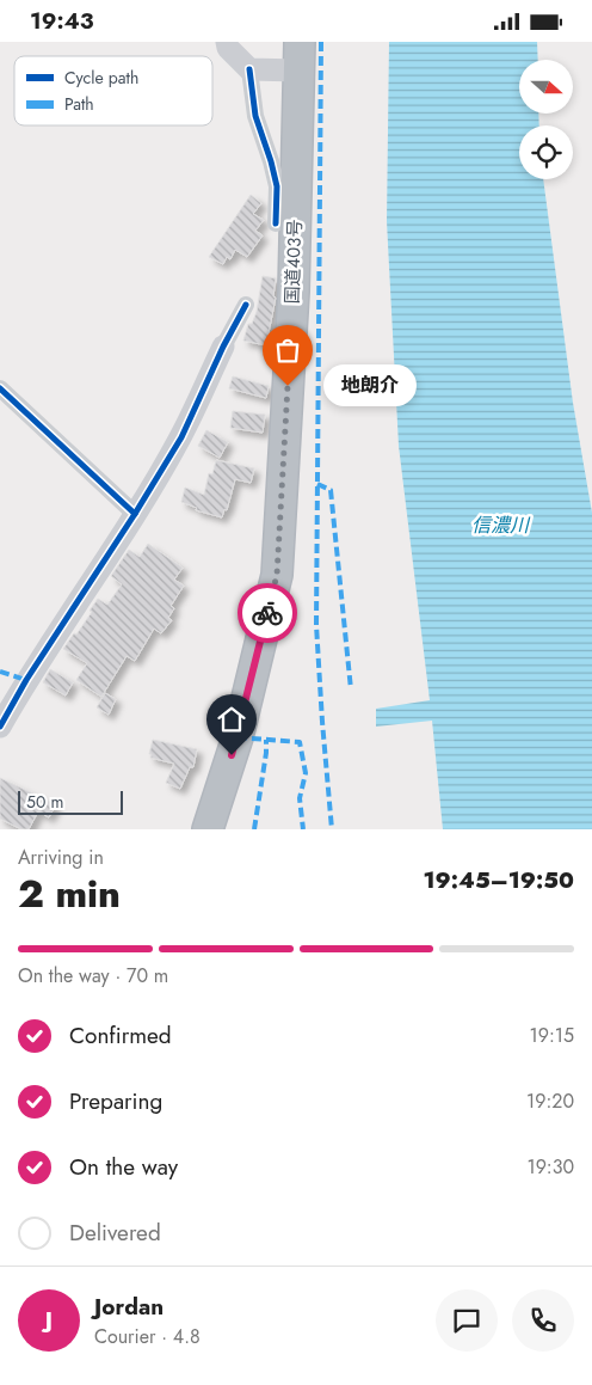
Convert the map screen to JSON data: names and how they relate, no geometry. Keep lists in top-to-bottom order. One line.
{"streets":{"highway":["国道403号"]},"water":["信濃川"],"places":["地朗介"],"legend":["Cycle path","Path"],"scale_bar":"50 m","north":"right","page":{"status":"19:43","bubble":"地朗介","scale":"50 m","heading":["2 min","Arriving in","19:45–19:50"],"panel":["Jordan","Courier · 4.8"],"bar":"On the way · 70 m","list":[["Confirmed","19:15"],["Preparing","19:20"],["On the way","19:30"],"Delivered"],"round":"J"}}
